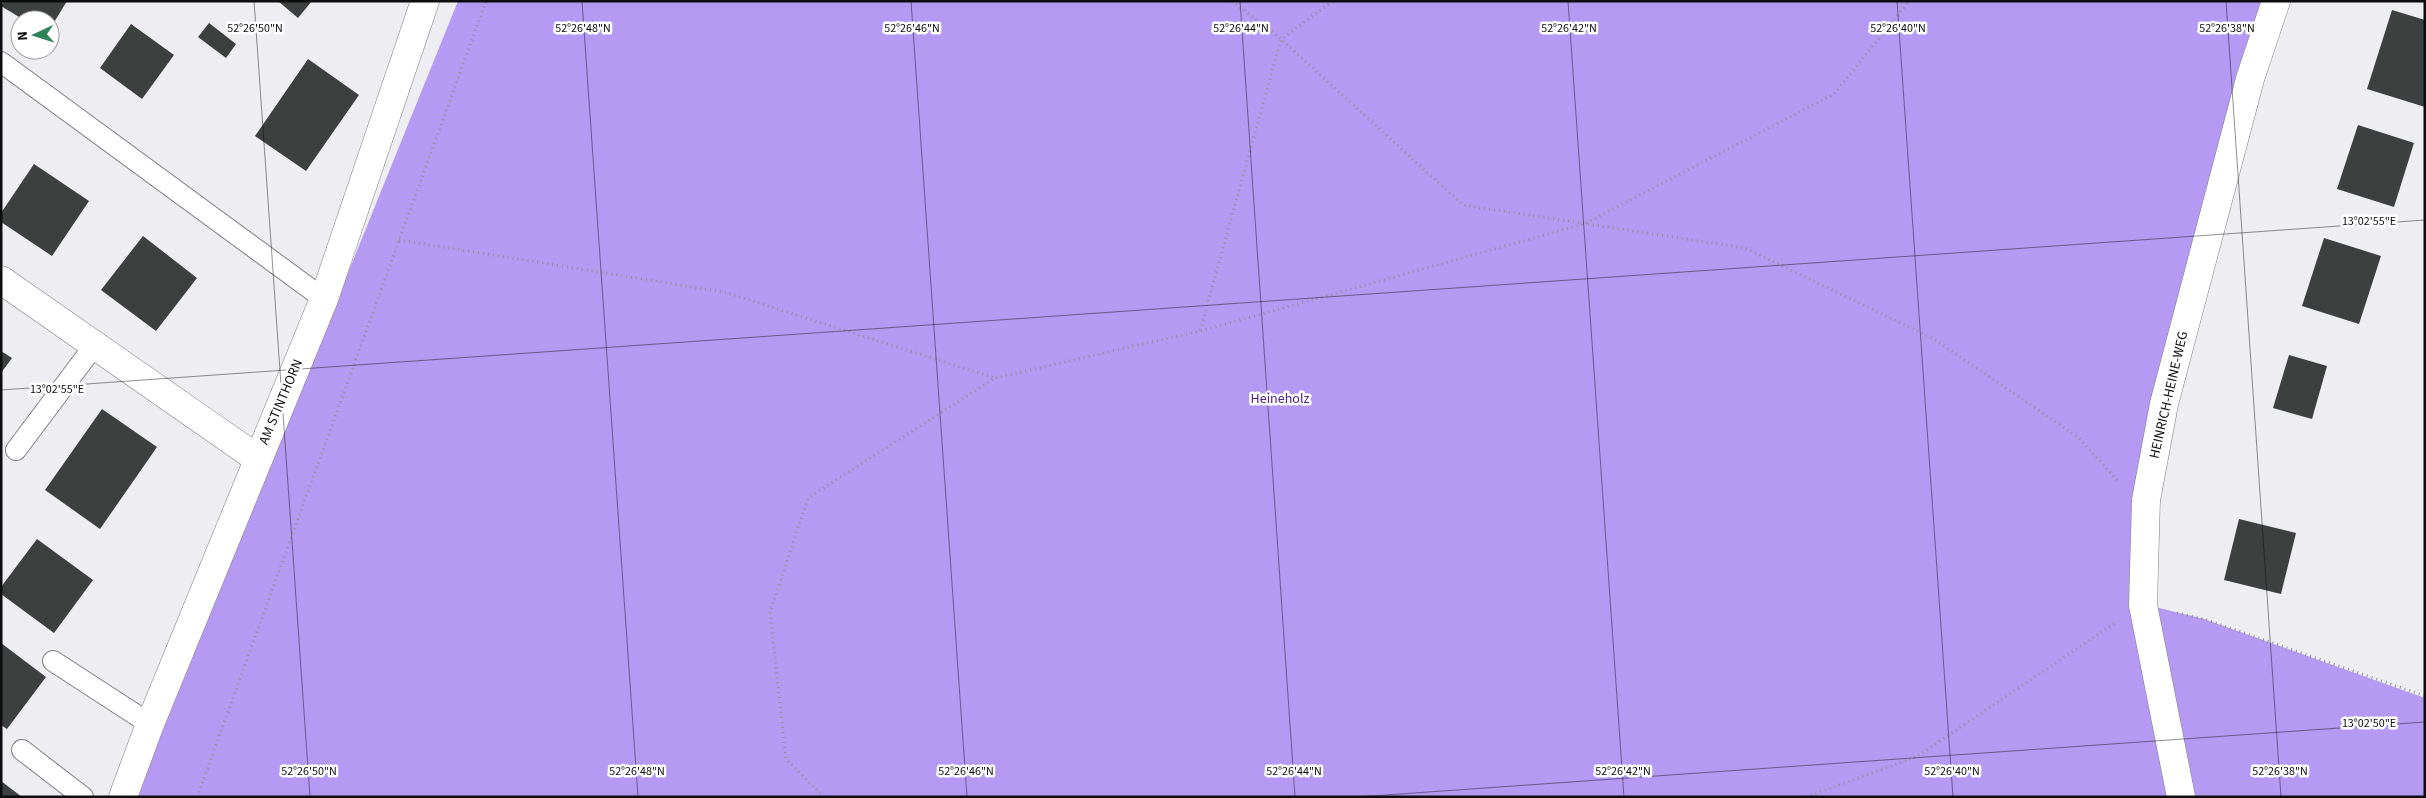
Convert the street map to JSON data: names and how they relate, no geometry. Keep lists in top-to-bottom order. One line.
{"streets":{"street":["HEINRICH-HEINE-WEG","AM STINTHORN"]},"parks":["Heineholz"],"north":"left","coordinates":["52°26'50\"N","52°26'48\"N","52°26'46\"N","52°26'44\"N","52°26'42\"N","52°26'40\"N","52°26'38\"N","13°02'55\"E","13°02'50\"E"]}
